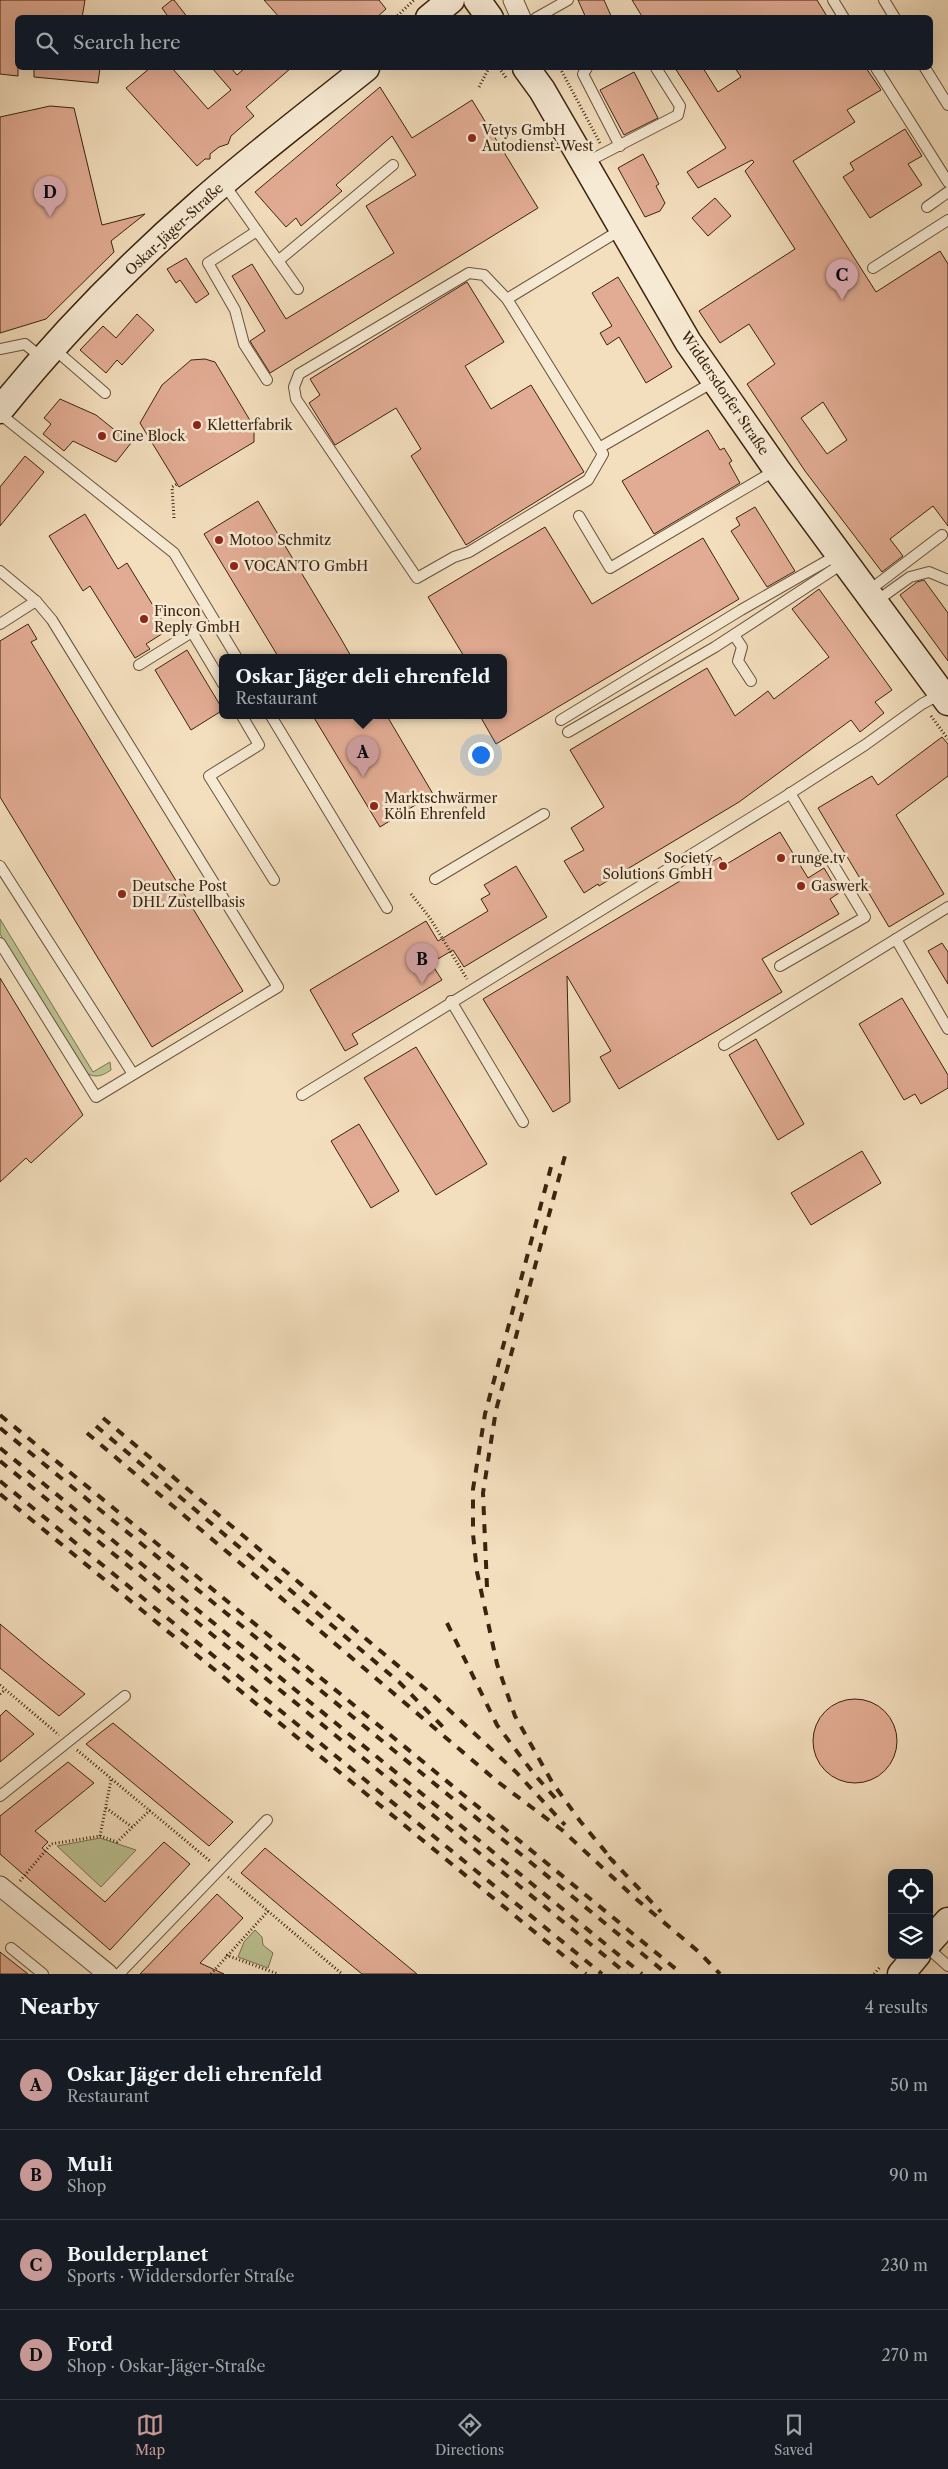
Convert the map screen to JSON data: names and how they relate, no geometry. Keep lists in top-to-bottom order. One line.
{"streets":{"main road":["Oskar-Jäger-Straße","Widdersdorfer Straße"]},"places":["Vetys GmbH Autodienst-West","Kletterfabrik","Cine Block","Motoo Schmitz","VOCANTO GmbH","Fincon Reply GmbH","Marktschwärmer Köln Ehrenfeld","runge.tv","Society Solutions GmbH","Gaswerk","Deutsche Post DHL Zustellbasis"],"page":{"search":"Search here","pins":["D","C","A","B"],"popup":["Oskar Jäger deli ehrenfeld","Restaurant"],"heading":["Nearby","4 results"],"list":[{"mark":"A","name":"Oskar Jäger deli ehrenfeld","note":"Restaurant","value":"50 m"},{"mark":"B","name":"Muli","note":"Shop","value":"90 m"},{"mark":"C","name":"Boulderplanet","note":"Sports · Widdersdorfer Straße","value":"230 m"},{"mark":"D","name":"Ford","note":"Shop · Oskar-Jäger-Straße","value":"270 m"}],"nav":["Map","Directions","Saved"]}}
